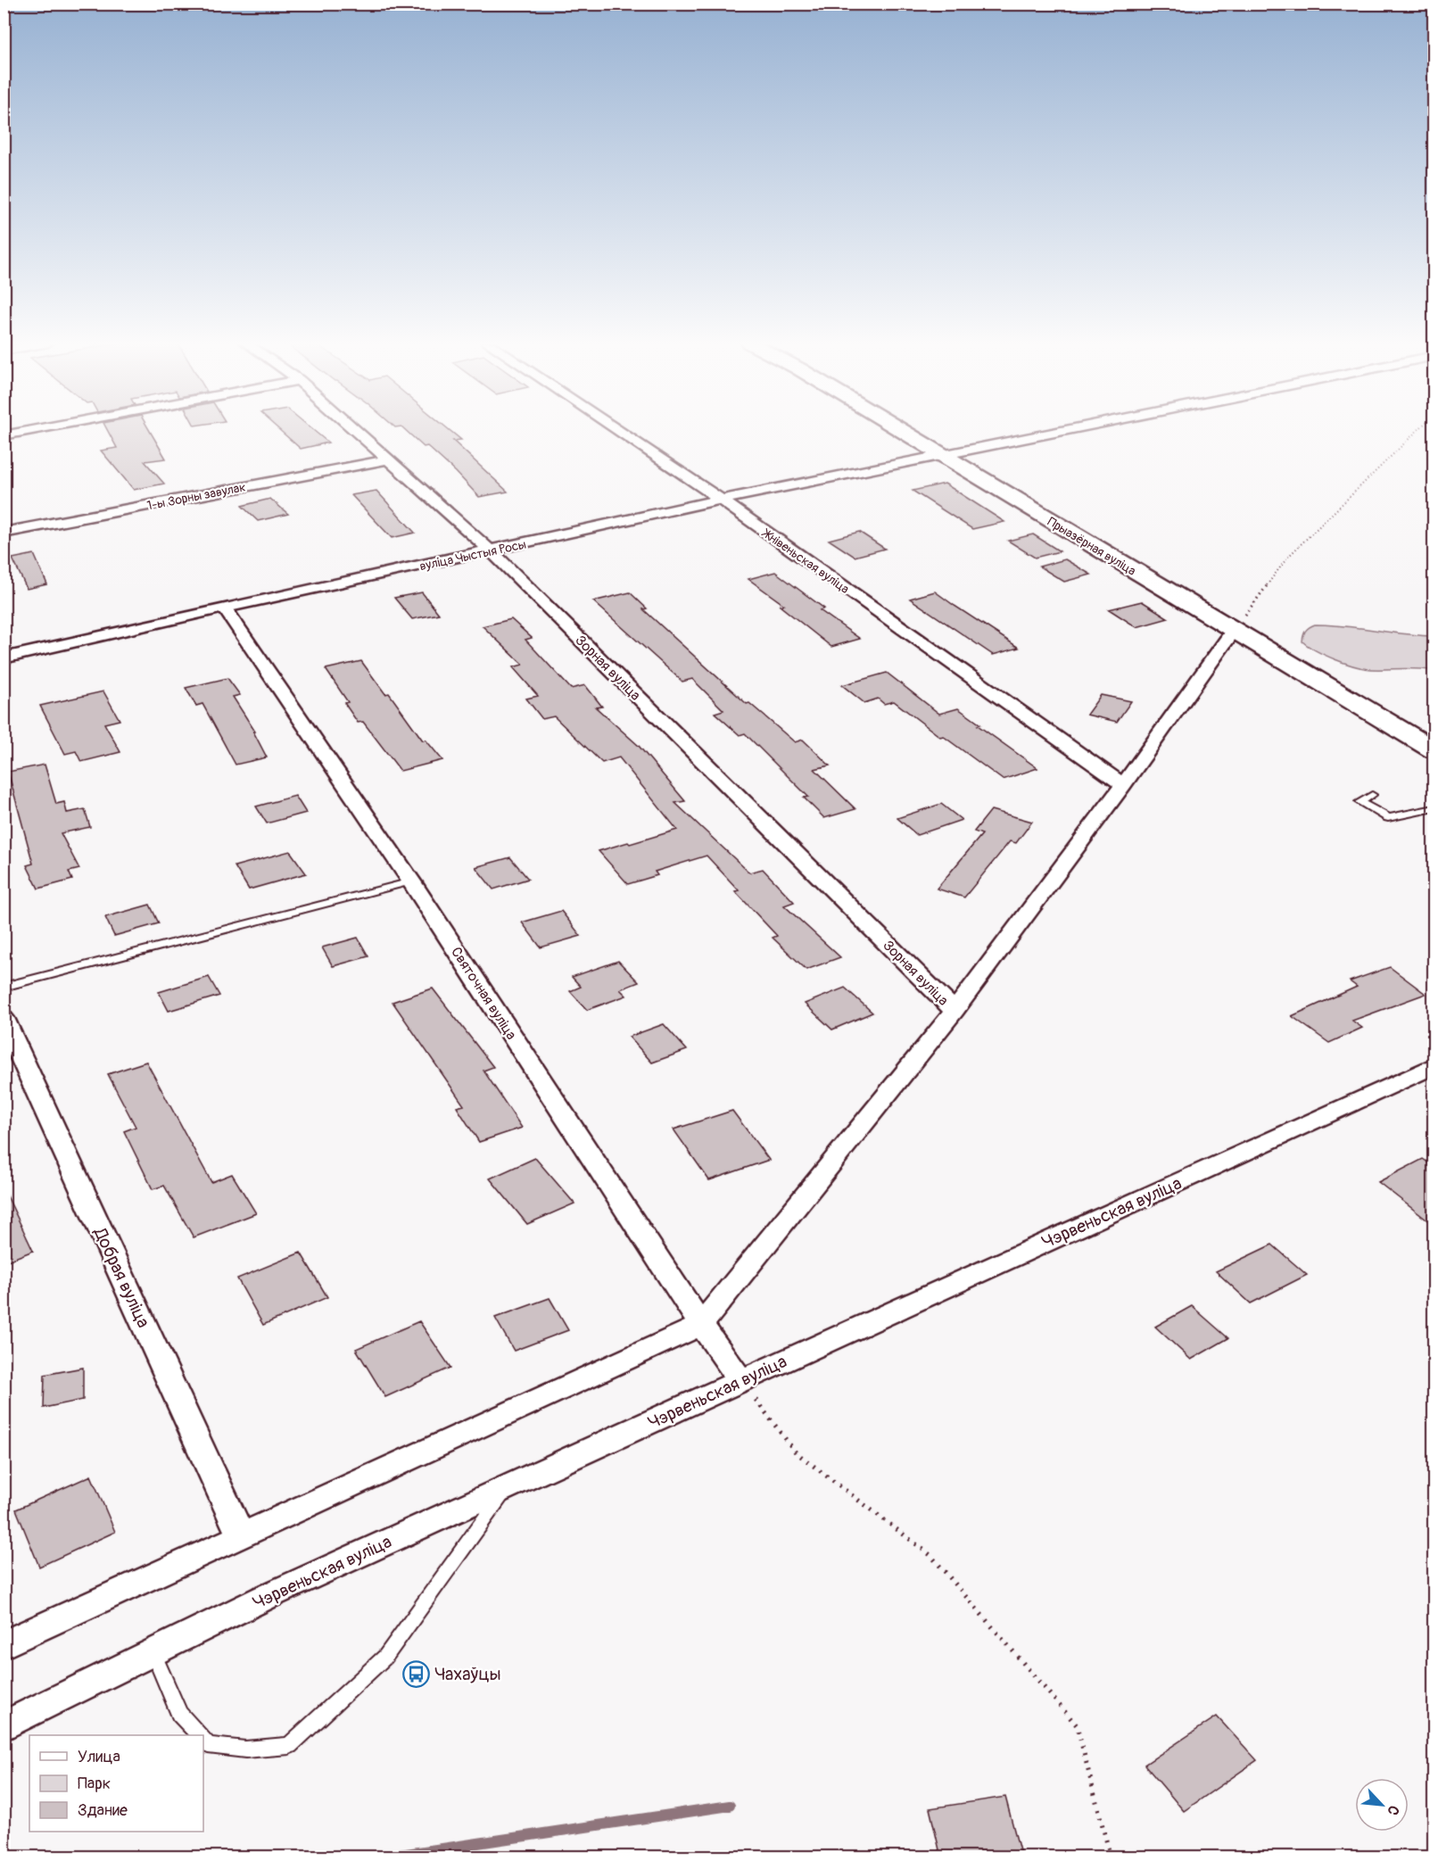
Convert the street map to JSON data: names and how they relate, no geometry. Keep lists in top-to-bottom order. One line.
{"streets":{"street":["1-ы Зорны завулак","Прыазёрная вуліца","вуліца Чыстыя Росы","Жнівеньская вуліца","Зорная вуліца","Святочная вуліца","Чэрвеньская вуліца","Добрая вуліца"]},"crossings":[["1-ы Зорны завулак","Зорная вуліца"],["Прыазёрная вуліца","вуліца Чыстыя Росы"],["вуліца Чыстыя Росы","Жнівеньская вуліца"],["вуліца Чыстыя Росы","Зорная вуліца"],["вуліца Чыстыя Росы","Святочная вуліца"],["Святочная вуліца","Чэрвеньская вуліца"]],"places":{"bus stop":["Чахаўцы"]},"legend":["Улица","Парк","Здание"],"north":"bottom right"}
